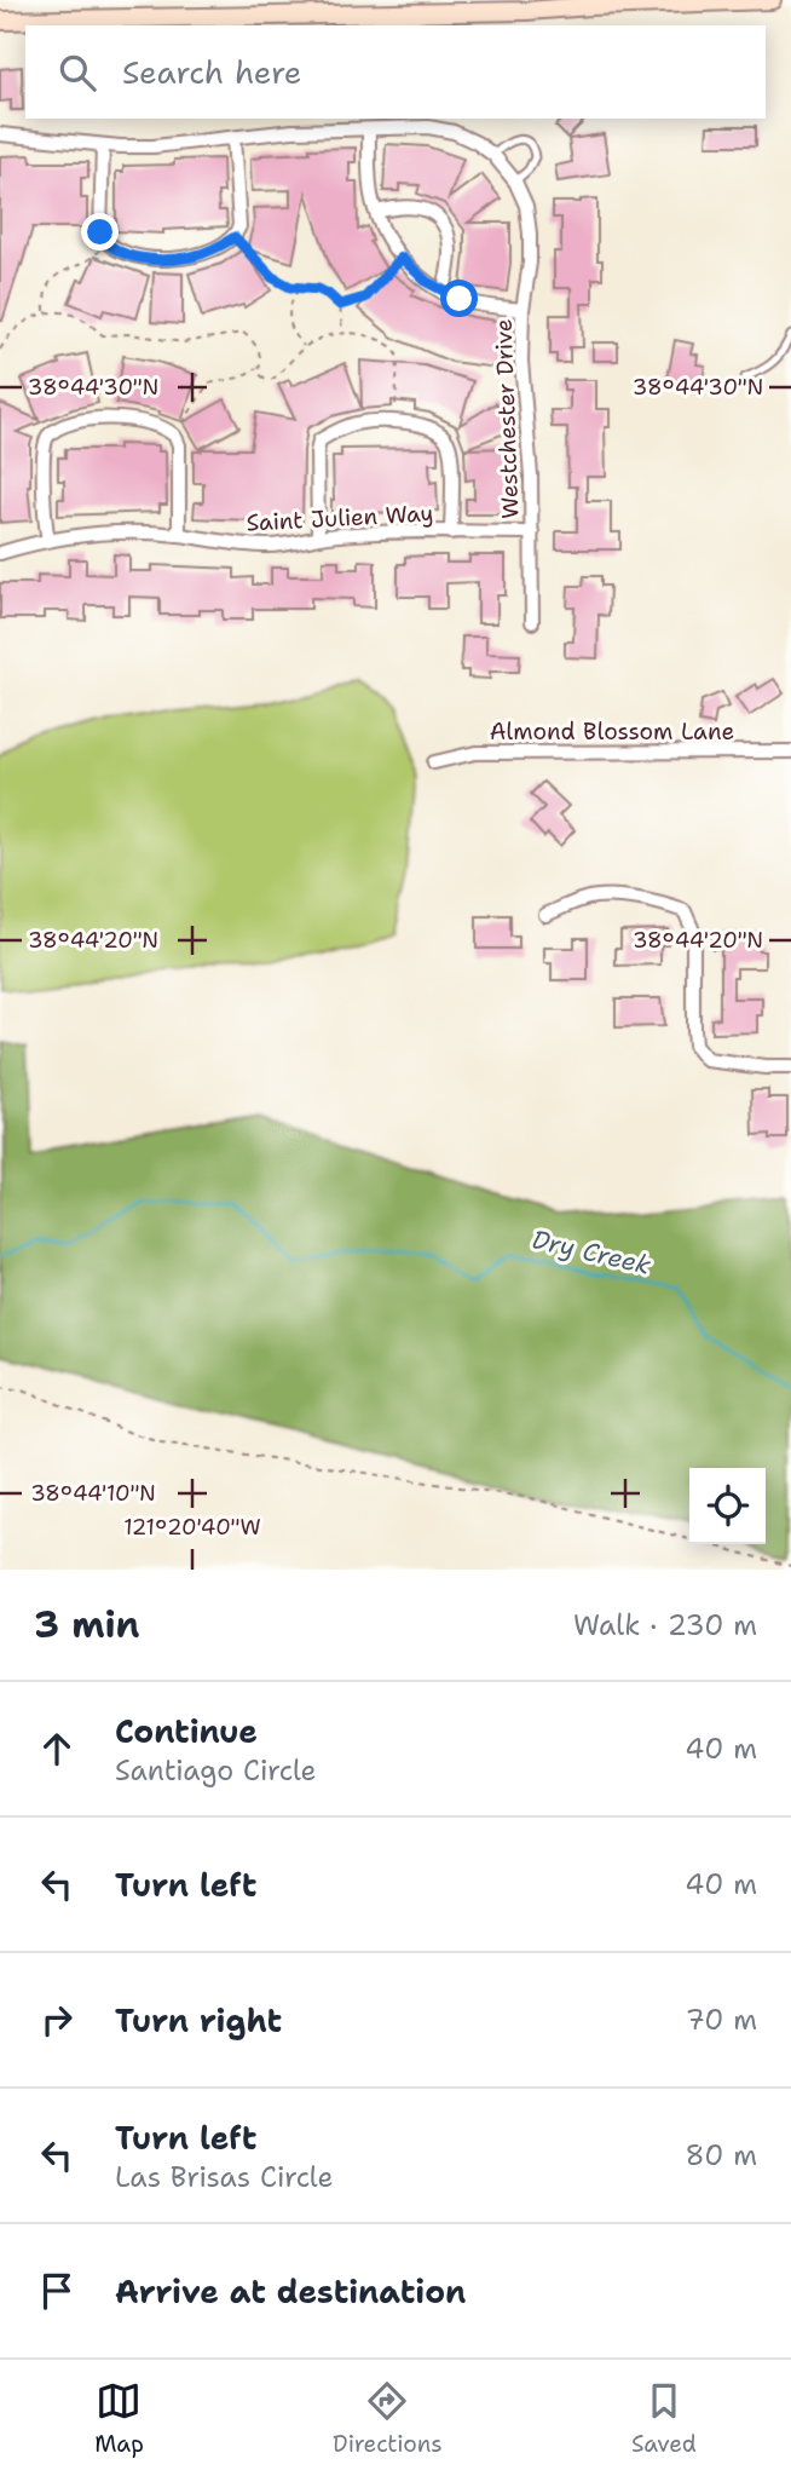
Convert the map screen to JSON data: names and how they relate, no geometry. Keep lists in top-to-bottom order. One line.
{"streets":{"street":["Westchester Drive","Saint Julien Way","Almond Blossom Lane"]},"crossings":[["Westchester Drive","Saint Julien Way"]],"water":["Dry Creek"],"page":{"search":"Search here","heading":["3 min","Walk · 230 m"],"list":[["Continue","Santiago Circle","40 m"],["Turn left","40 m"],["Turn right","70 m"],["Turn left","Las Brisas Circle","80 m"],"Arrive at destination"],"nav":["Map","Directions","Saved"]},"coordinates":["38°44'30\"N","38°44'20\"N","38°44'10\"N","121°20'40\"W"]}
